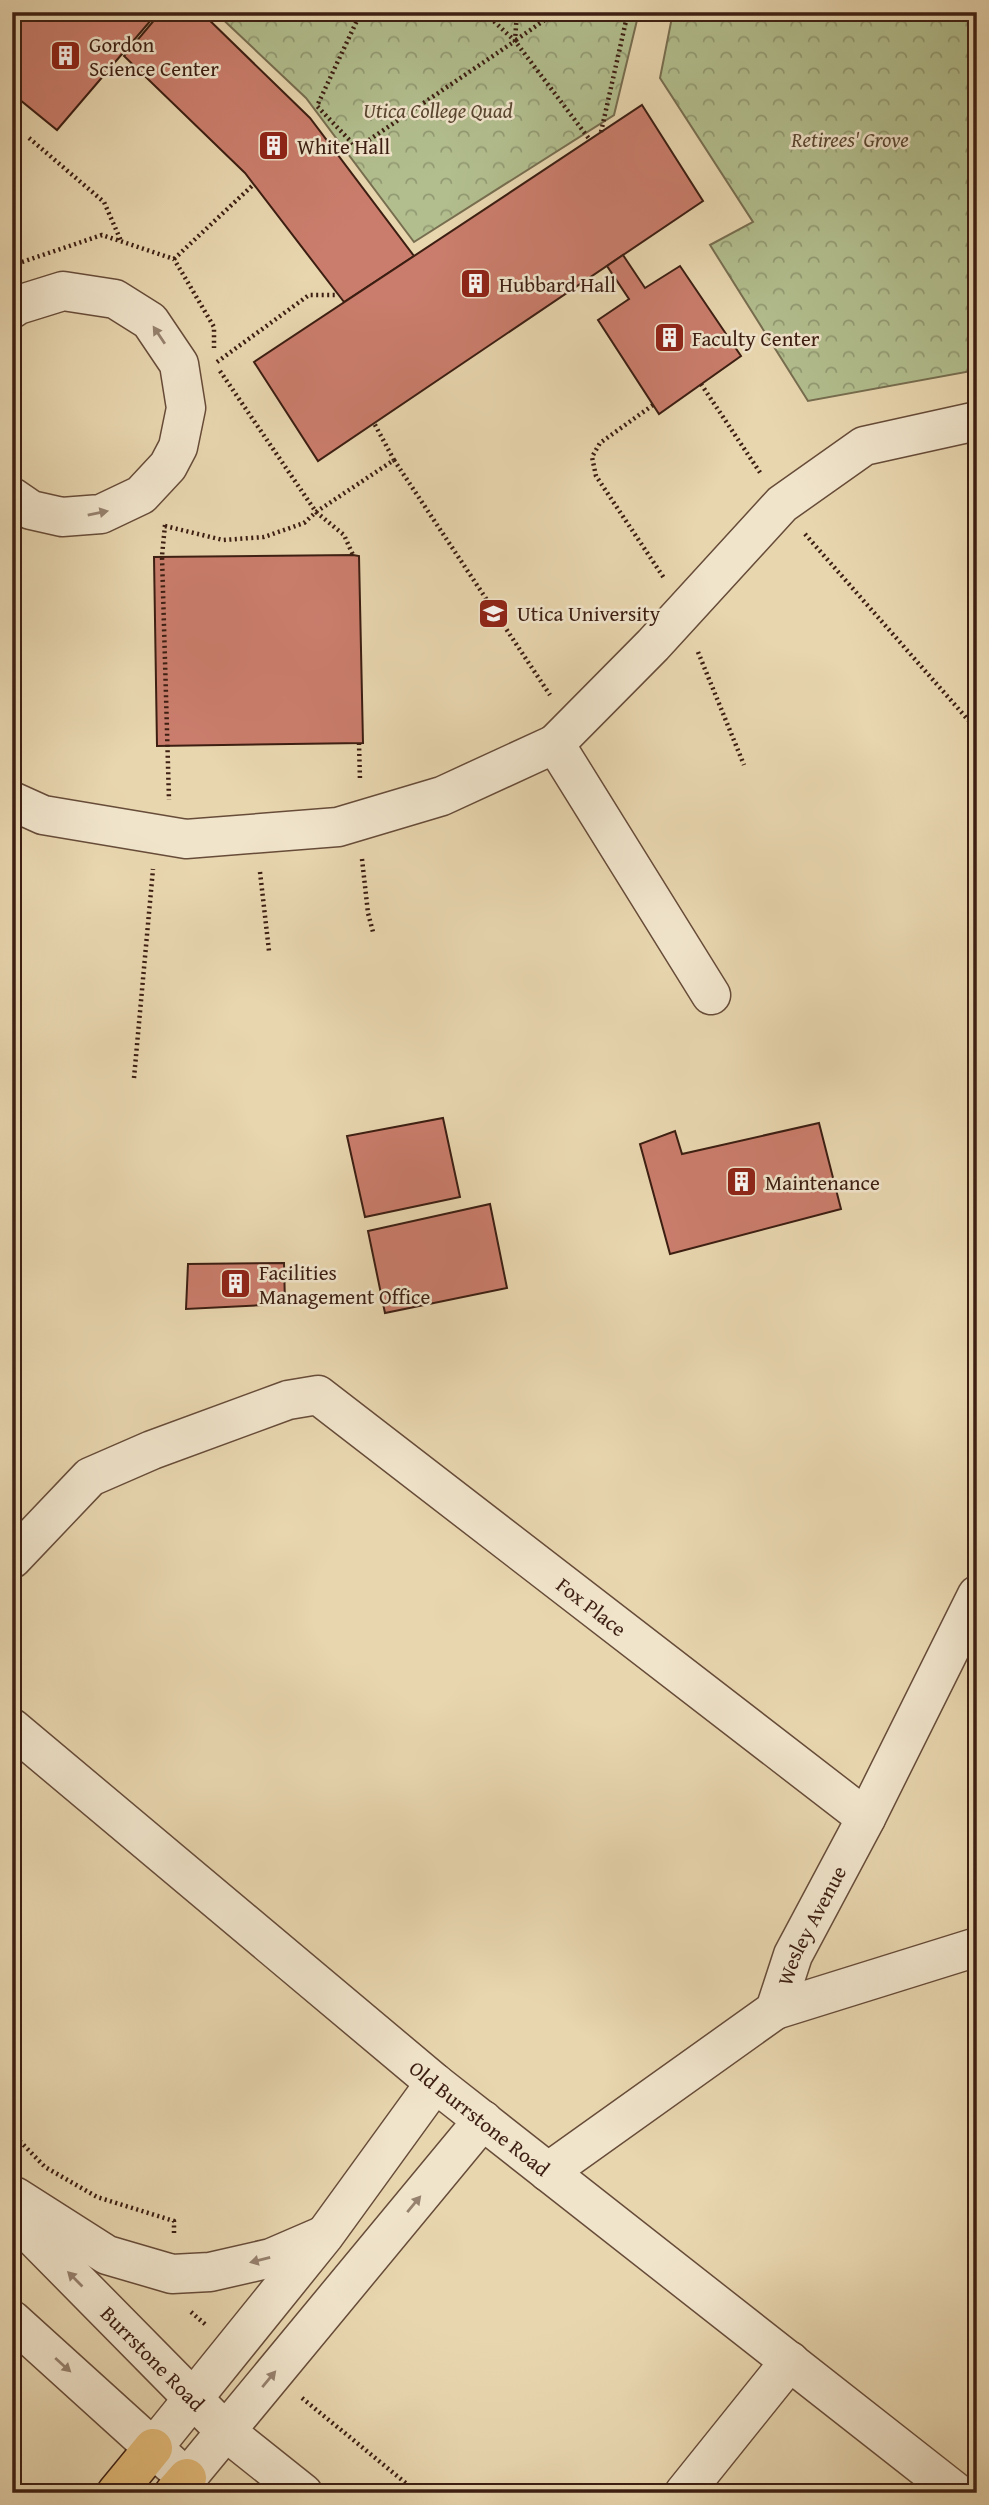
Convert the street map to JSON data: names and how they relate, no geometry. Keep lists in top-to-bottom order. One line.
{"streets":{"street":["Fox Place","Wesley Avenue","Old Burrstone Road","Burrstone Road"]},"crossings":[["Fox Place","Wesley Avenue"],["Wesley Avenue","Old Burrstone Road"]],"parks":["Utica College Quad","Retirees' Grove"],"places":{"building":["Gordon Science Center","White Hall","Hubbard Hall","Faculty Center","Maintenance","Facilities Management Office"],"school or university":["Utica University"]}}
